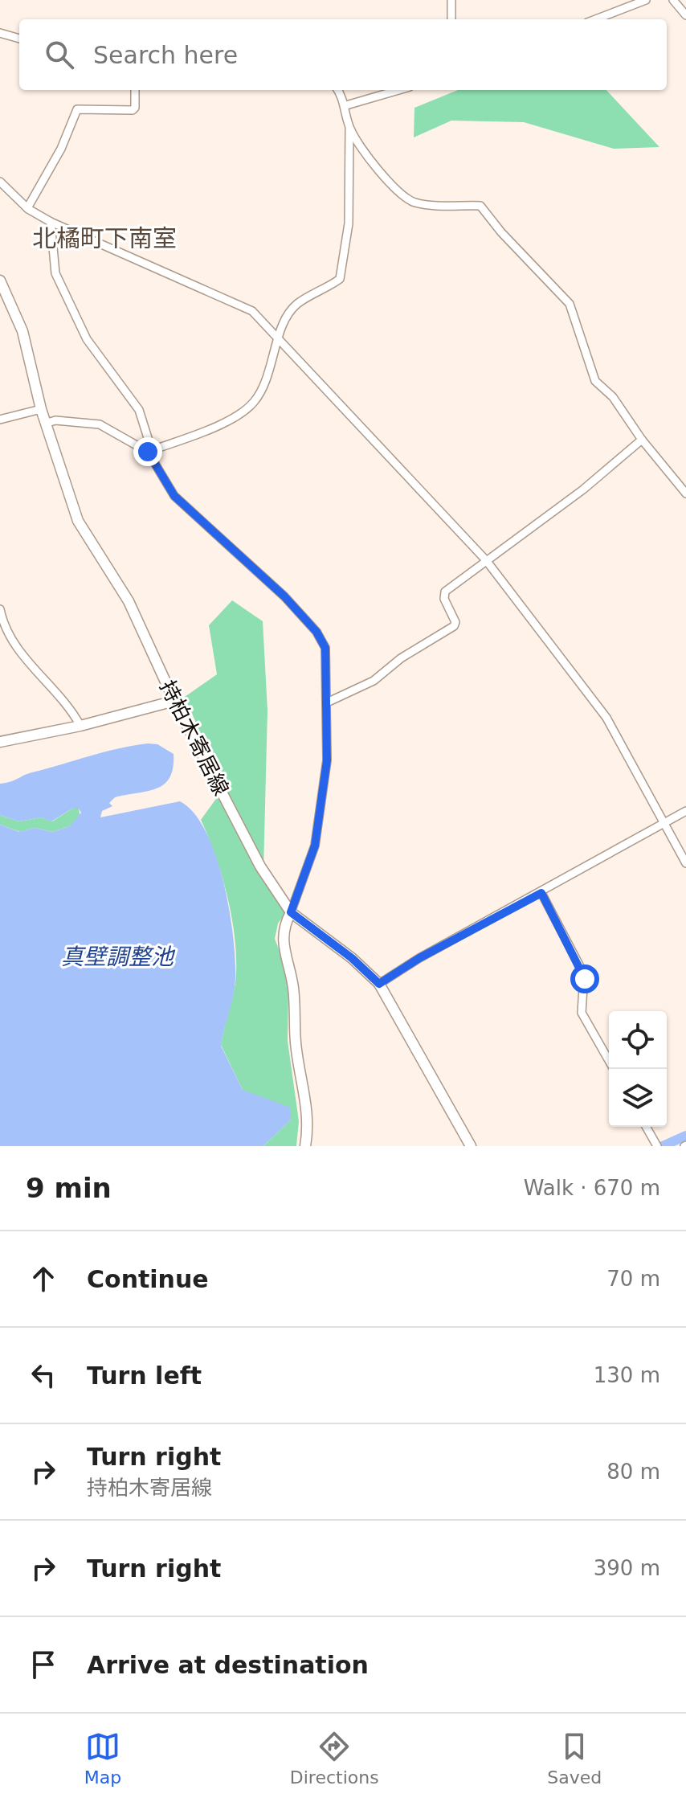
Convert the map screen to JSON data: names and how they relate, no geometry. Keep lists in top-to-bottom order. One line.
{"streets":{"main road":["持柏木寄居線"]},"districts":["北橘町下南室"],"water":["真壁調整池"],"page":{"search":"Search here","heading":["9 min","Walk · 670 m"],"list":[["Continue","70 m"],["Turn left","130 m"],["Turn right","持柏木寄居線","80 m"],["Turn right","390 m"],"Arrive at destination"],"nav":["Map","Directions","Saved"]}}
